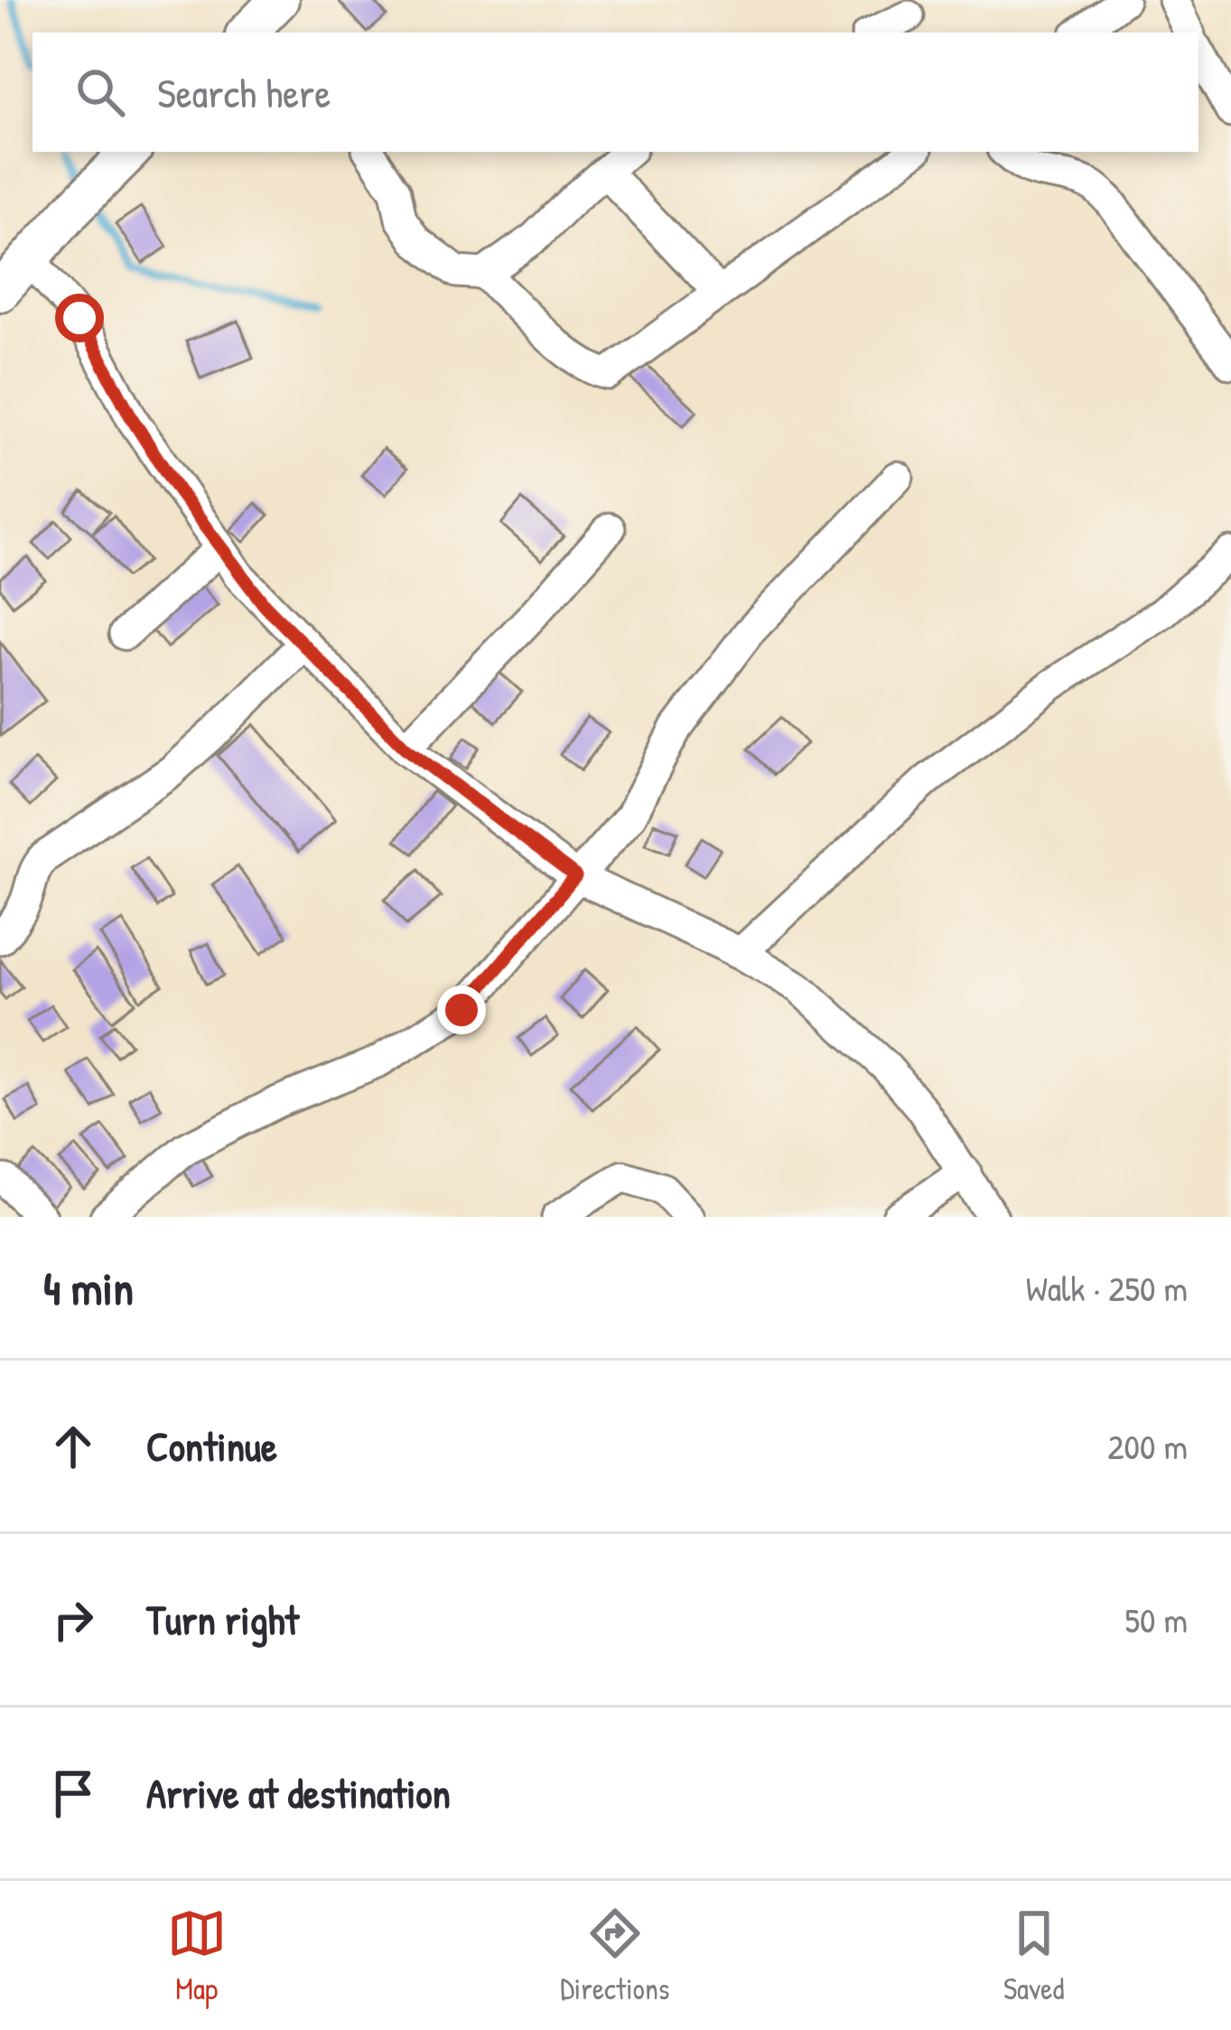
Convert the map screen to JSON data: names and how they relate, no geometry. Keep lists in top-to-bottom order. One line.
{"page":{"search":"Search here","heading":["4 min","Walk · 250 m"],"list":[["Continue","200 m"],["Turn right","50 m"],"Arrive at destination"],"nav":["Map","Directions","Saved"]}}
